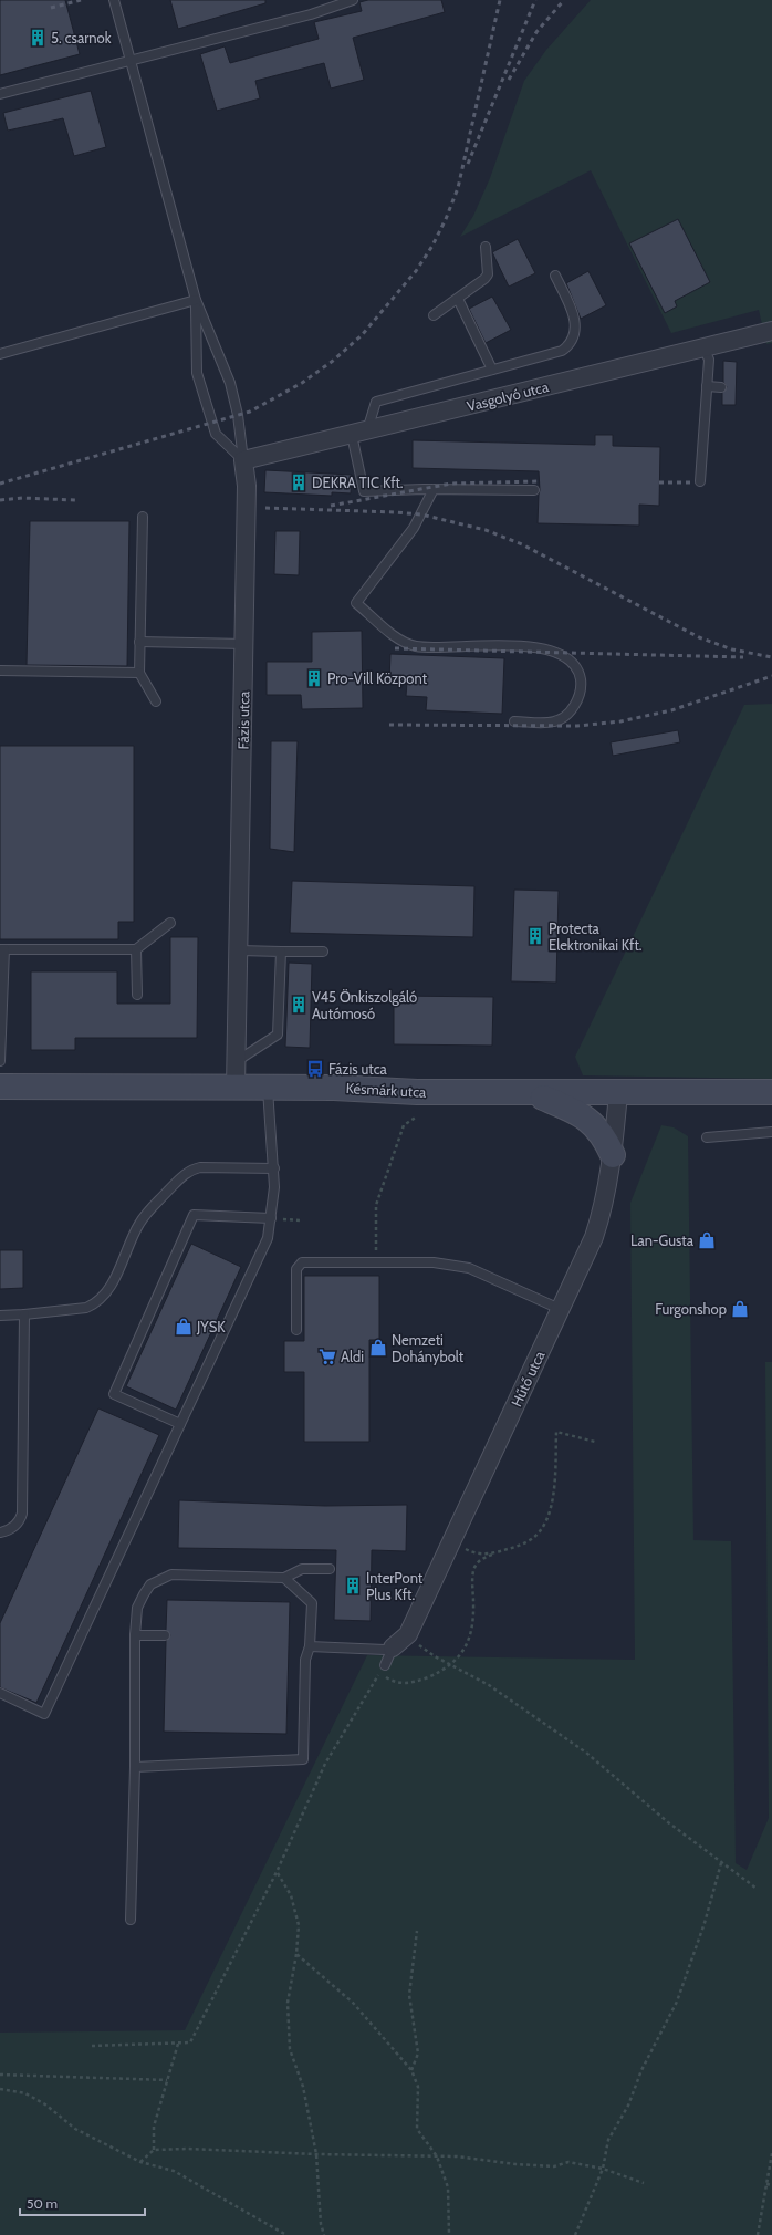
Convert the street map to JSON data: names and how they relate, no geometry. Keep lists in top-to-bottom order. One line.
{"streets":{"street":["Vasgolyó utca","Fázis utca","Késmárk utca","Hűtő utca"]},"crossings":[["Vasgolyó utca","Fázis utca"],["Fázis utca","Késmárk utca"],["Késmárk utca","Hűtő utca"]],"places":{"building":["5. csarnok","DEKRA TIC Kft.","Pro-Vill Központ","Protecta Elektronikai Kft.","V45 Önkiszolgáló Autómosó","InterPont Plus Kft."],"bus stop":["Fázis utca"],"shop":["Lan-Gusta","Furgonshop","JYSK","Nemzeti Dohánybolt"],"supermarket":["Aldi"]},"scale_bar":"50 m"}
